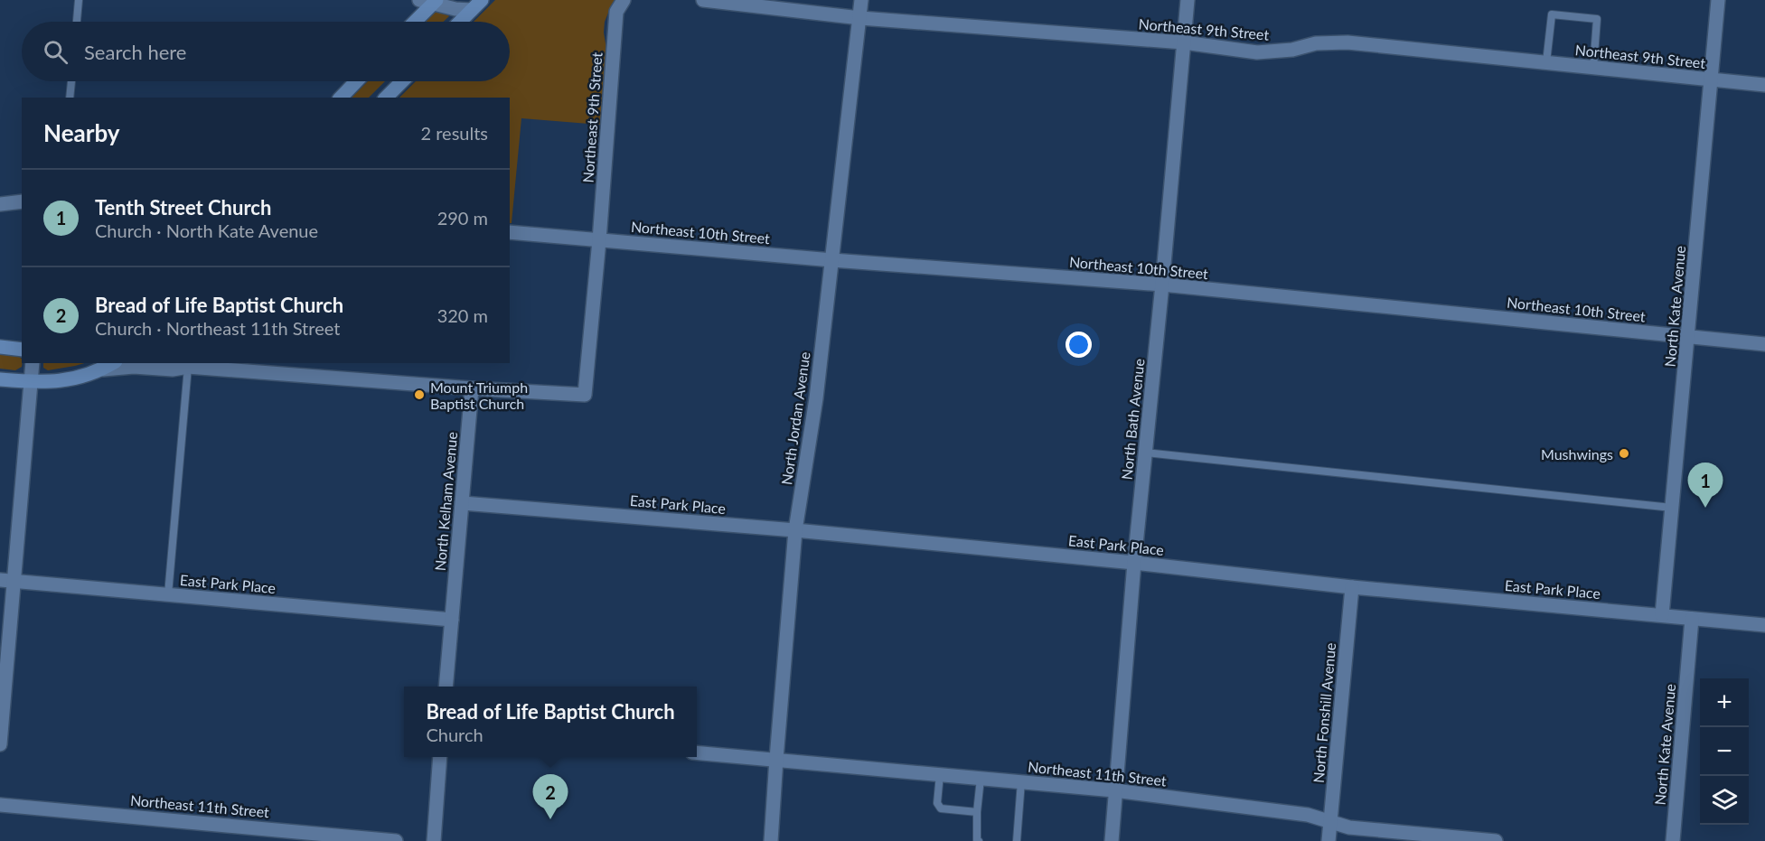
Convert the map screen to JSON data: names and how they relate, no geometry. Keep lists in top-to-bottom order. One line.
{"streets":{"street":["Northeast 9th Street","Northeast 10th Street","North Kate Avenue","North Jordan Avenue","North Bath Avenue","North Kelham Avenue","East Park Place","North Fonshill Avenue","Northeast 11th Street"]},"crossings":[["Northeast 9th Street","Northeast 10th Street"],["Northeast 9th Street","North Kate Avenue"],["Northeast 9th Street","North Jordan Avenue"],["Northeast 9th Street","North Bath Avenue"],["Northeast 10th Street","North Kate Avenue"],["Northeast 10th Street","North Jordan Avenue"],["Northeast 10th Street","North Bath Avenue"],["North Kate Avenue","East Park Place"],["North Jordan Avenue","East Park Place"],["North Jordan Avenue","Northeast 11th Street"],["North Bath Avenue","East Park Place"],["North Bath Avenue","Northeast 11th Street"],["North Kelham Avenue","East Park Place"],["East Park Place","North Fonshill Avenue"],["North Fonshill Avenue","Northeast 11th Street"]],"places":["Mount Triumph Baptist Church","Mushwings"],"page":{"search":"Search here","heading":["Nearby","2 results"],"list":[{"mark":"1","name":"Tenth Street Church","note":"Church · North Kate Avenue","value":"290 m"},{"mark":"2","name":"Bread of Life Baptist Church","note":"Church · Northeast 11th Street","value":"320 m"}],"pins":["1","2"],"map_buttons":["+","−"],"popup":["Bread of Life Baptist Church","Church"]}}
